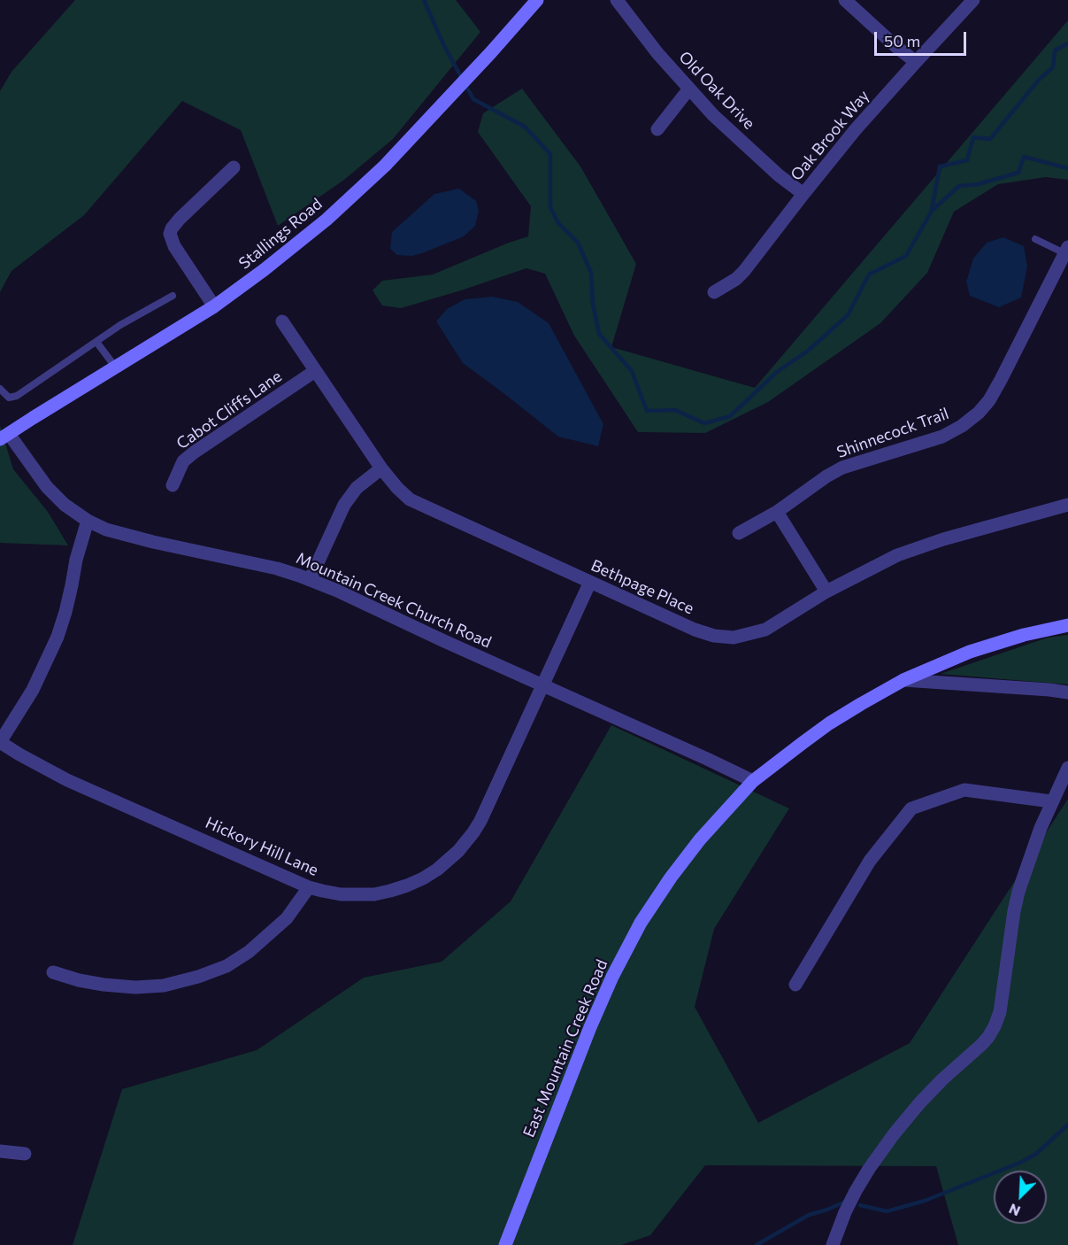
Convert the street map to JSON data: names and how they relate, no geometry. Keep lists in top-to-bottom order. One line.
{"streets":{"main road":["Stallings Road","East Mountain Creek Road"],"street":["Old Oak Drive","Oak Brook Way","Cabot Cliffs Lane","Shinnecock Trail","Bethpage Place","Mountain Creek Church Road","Hickory Hill Lane"]},"crossings":[["Old Oak Drive","Oak Brook Way"],["Stallings Road","Mountain Creek Church Road"],["Cabot Cliffs Lane","Bethpage Place"],["Bethpage Place","Hickory Hill Lane"],["Mountain Creek Church Road","Hickory Hill Lane"],["Mountain Creek Church Road","East Mountain Creek Road"]],"scale_bar":"50 m","north":"bottom left"}
